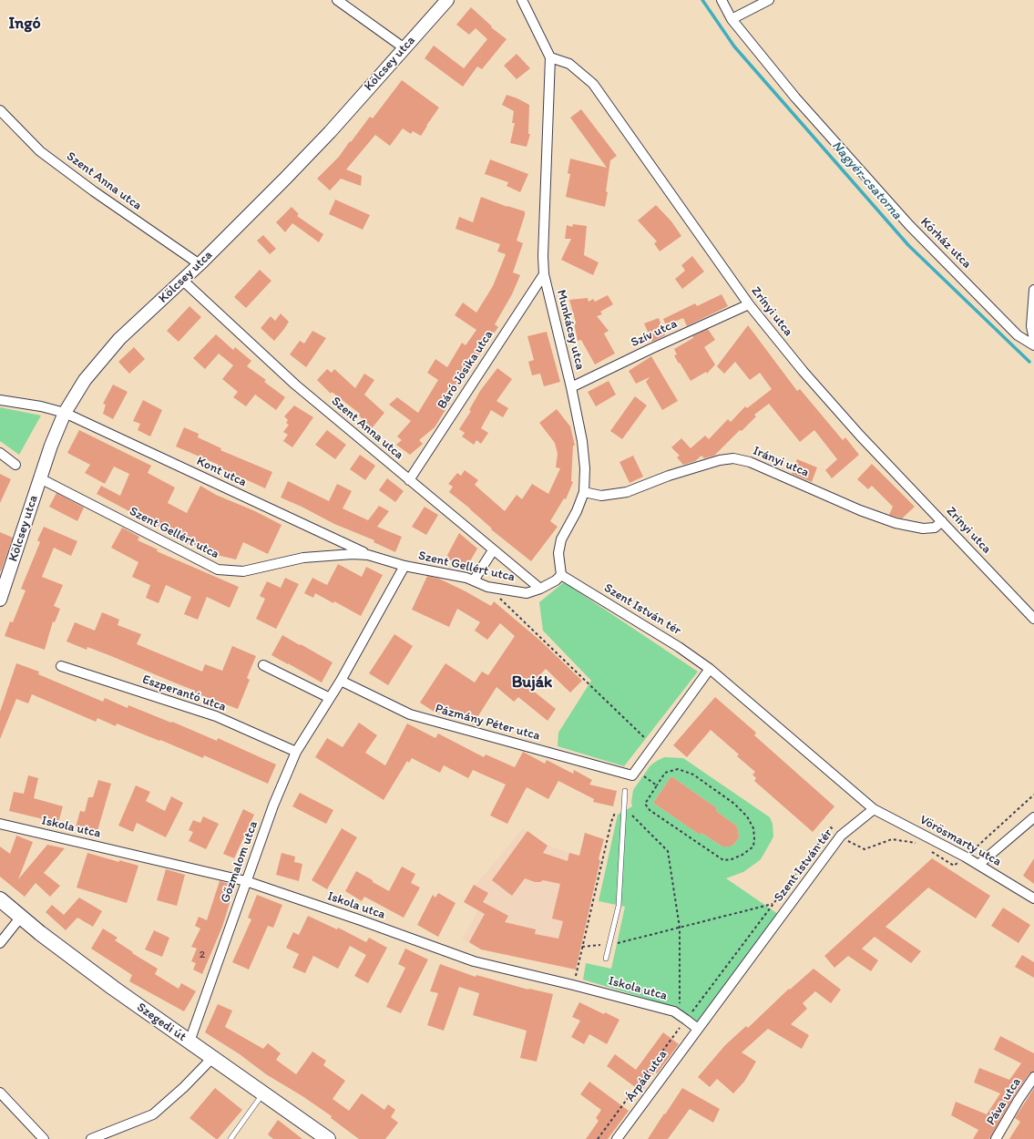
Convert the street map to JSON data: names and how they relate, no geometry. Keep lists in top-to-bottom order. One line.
{"streets":{"main road":["Kölcsey utca","Szegedi út"],"street":["Szent Anna utca","Kórház utca","Zrínyi utca","Munkácsy utca","Szív utca","Báró Jósika utca","Irányi utca","Kont utca","Szent Gellért utca","Szent István tér","Eszperantó utca","Pázmány Péter utca","Iskola utca","Vörösmarty utca","Gőzmalom utca","Árpád utca","Páva utca"]},"crossings":[["Kölcsey utca","Szent Anna utca"],["Kölcsey utca","Kont utca"],["Kölcsey utca","Szent Gellért utca"],["Szent Anna utca","Báró Jósika utca"],["Szent Anna utca","Szent Gellért utca"],["Zrínyi utca","Munkácsy utca"],["Zrínyi utca","Szív utca"],["Zrínyi utca","Irányi utca"],["Munkácsy utca","Szív utca"],["Munkácsy utca","Báró Jósika utca"],["Munkácsy utca","Irányi utca"],["Munkácsy utca","Szent István tér"],["Kont utca","Szent Gellért utca"],["Szent Gellért utca","Gőzmalom utca"],["Szent István tér","Iskola utca"],["Szent István tér","Vörösmarty utca"],["Szent István tér","Árpád utca"],["Eszperantó utca","Gőzmalom utca"],["Pázmány Péter utca","Gőzmalom utca"],["Iskola utca","Gőzmalom utca"],["Iskola utca","Árpád utca"],["Gőzmalom utca","Szegedi út"]],"districts":["Ingó","Buják"],"water":["Nagyér-csatorna"],"house_numbers":["2"]}
